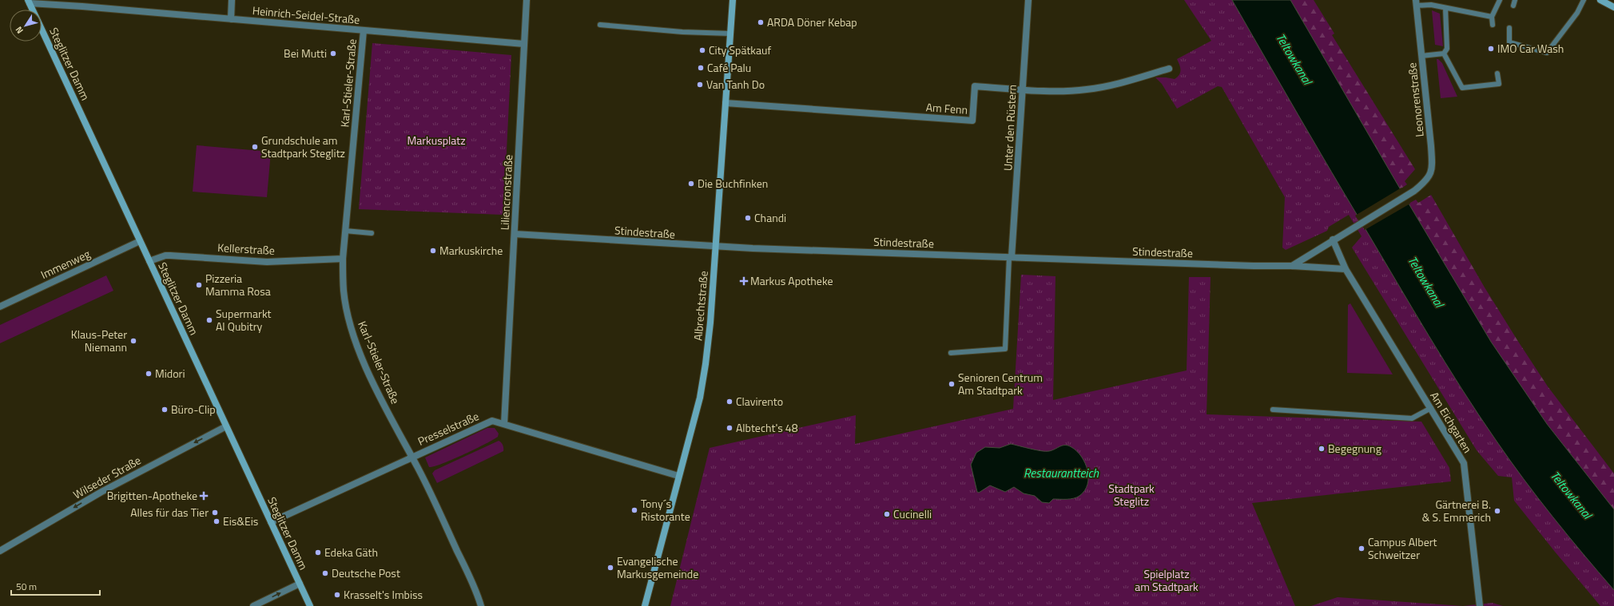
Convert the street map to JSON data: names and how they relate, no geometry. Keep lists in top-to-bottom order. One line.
{"streets":{"main road":["Steglitzer Damm","Albrechtstraße"],"street":["Heinrich-Seidel-Straße","Karl-Stieler-Straße","Leonorenstraße","Am Fenn","Unter den Rüstern","Liliencronstraße","Stindestraße","Kellerstraße","Immenweg","Am Eichgarten","Presselstraße","Wilseder Straße"]},"crossings":[["Heinrich-Seidel-Straße","Steglitzer Damm"],["Heinrich-Seidel-Straße","Karl-Stieler-Straße"],["Heinrich-Seidel-Straße","Liliencronstraße"],["Steglitzer Damm","Kellerstraße"],["Steglitzer Damm","Immenweg"],["Steglitzer Damm","Presselstraße"],["Steglitzer Damm","Wilseder Straße"],["Karl-Stieler-Straße","Kellerstraße"],["Karl-Stieler-Straße","Presselstraße"],["Am Fenn","Unter den Rüstern"],["Am Fenn","Albrechtstraße"],["Unter den Rüstern","Stindestraße"],["Liliencronstraße","Stindestraße"],["Liliencronstraße","Presselstraße"],["Stindestraße","Albrechtstraße"],["Stindestraße","Am Eichgarten"],["Albrechtstraße","Presselstraße"]],"one_way":["Wilseder Straße"],"water":["Teltowkanal","Restaurantteich"],"parks":["Markusplatz","Stadtpark Steglitz","Spielplatz am Stadtpark"],"places":{"other":["ARDA Döner Kebap","IMO Car Wash","City Spätkauf","Bei Mutti","Café Palu","Van Tanh Do","Grundschule am Stadtpark Steglitz","Die Buchfinken","Chandi","Markuskirche","Pizzeria Mamma Rosa","Supermarkt Al Qubitry","Klaus-Peter Niemann","Midori","Senioren Centrum Am Stadtpark","Clavirento","Büro-Clip","Albtecht's 48","Begegnung","Tony´s Ristorante","Gärtnerei B. & S. Emmerich","Alles für das Tier","Cucinelli","Eis&Eis","Campus Albert Schweitzer","Edeka Gäth","Evangelische Markusgemeinde","Deutsche Post","Krasselt's Imbiss"],"health":["Markus Apotheke","Brigitten-Apotheke"]},"scale_bar":"50 m","north":"bottom left"}
